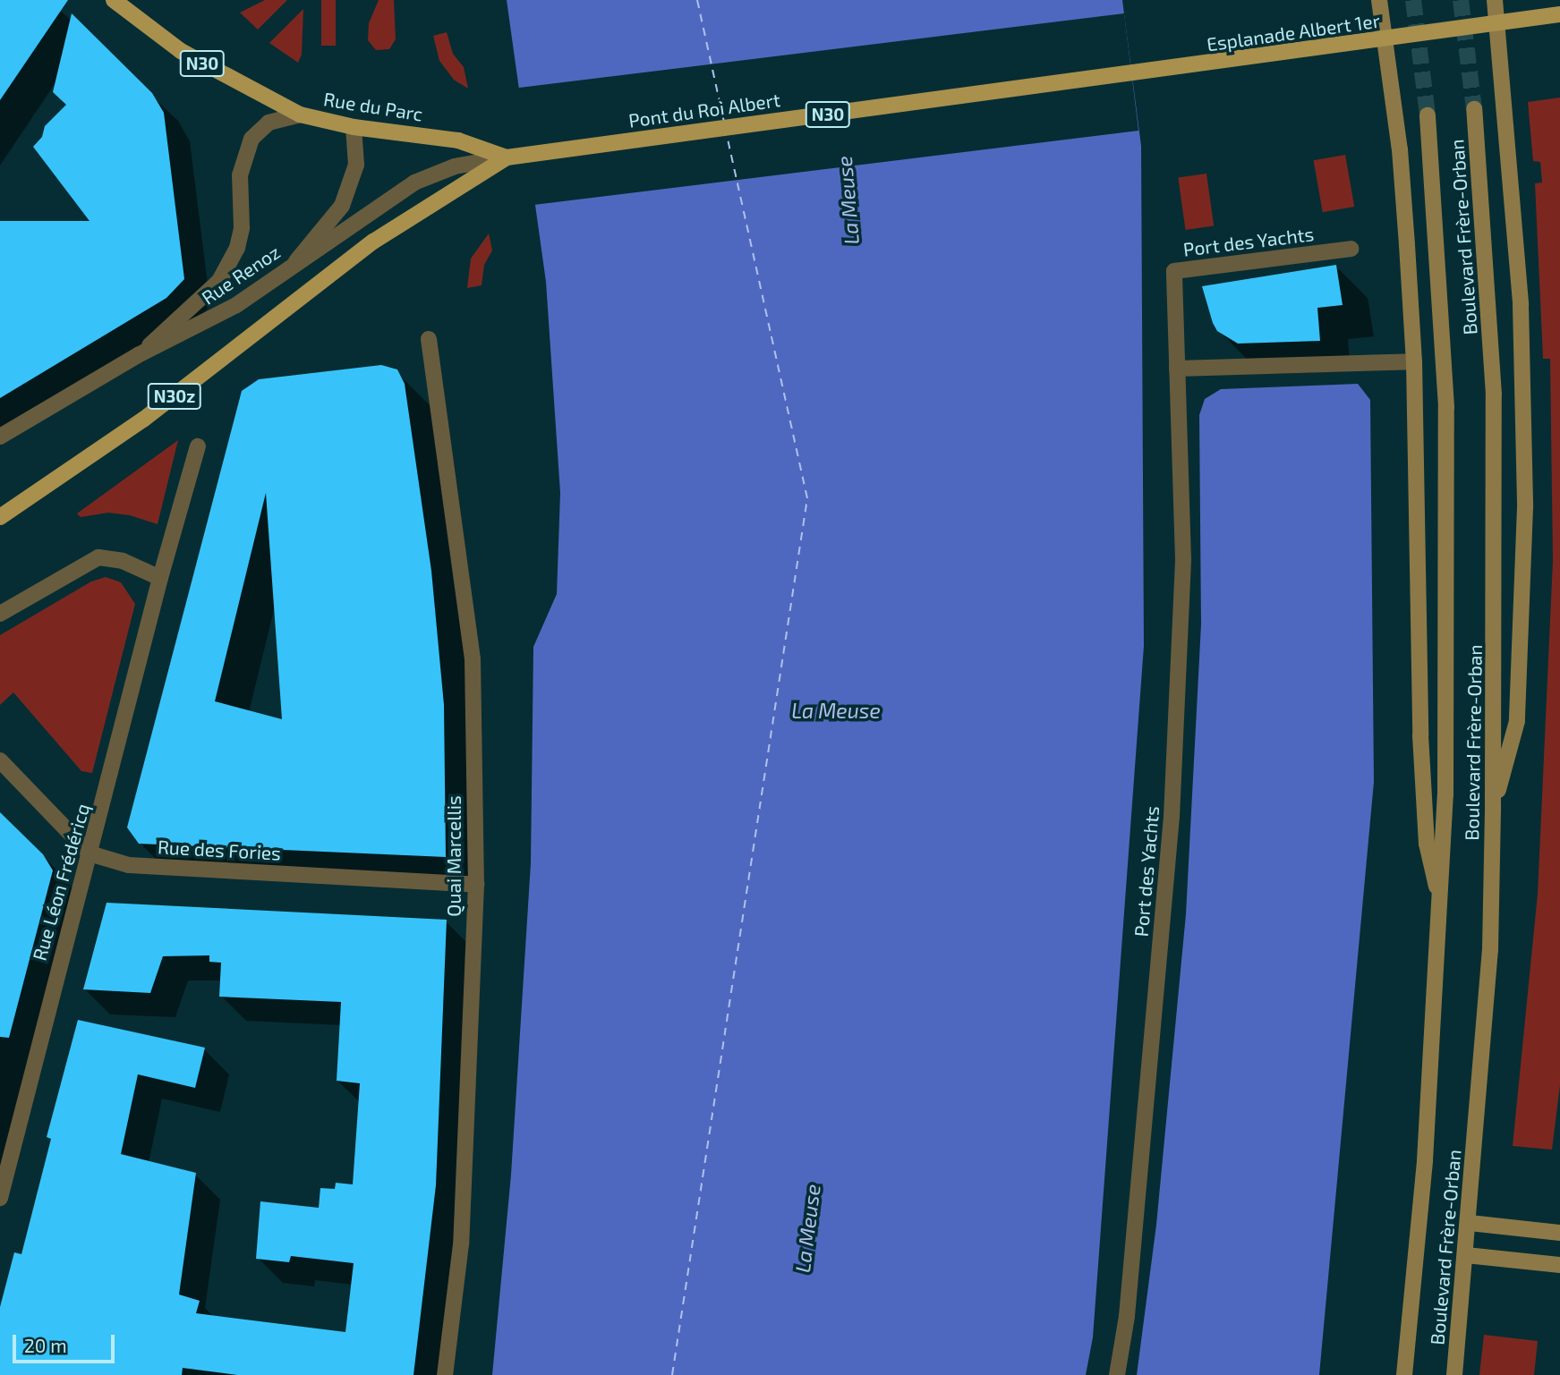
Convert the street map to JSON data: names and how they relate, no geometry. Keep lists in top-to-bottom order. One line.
{"streets":{"main road":["Esplanade Albert 1er","N30","Rue du Parc","Pont du Roi Albert","Boulevard Frère-Orban","N30z"],"street":["Port des Yachts","Rue Renoz","Rue des Fories","Quai Marcellis","Rue Léon Frédéricq"]},"crossings":[["Esplanade Albert 1er","Pont du Roi Albert"],["Rue du Parc","Pont du Roi Albert"],["Rue du Parc","Rue Renoz"],["Rue du Parc","N30z"],["Pont du Roi Albert","Rue Renoz"],["Pont du Roi Albert","N30z"],["Rue Renoz","N30z"],["Rue des Fories","Quai Marcellis"],["Rue des Fories","Rue Léon Frédéricq"]],"water":["La Meuse"],"scale_bar":"20 m"}
